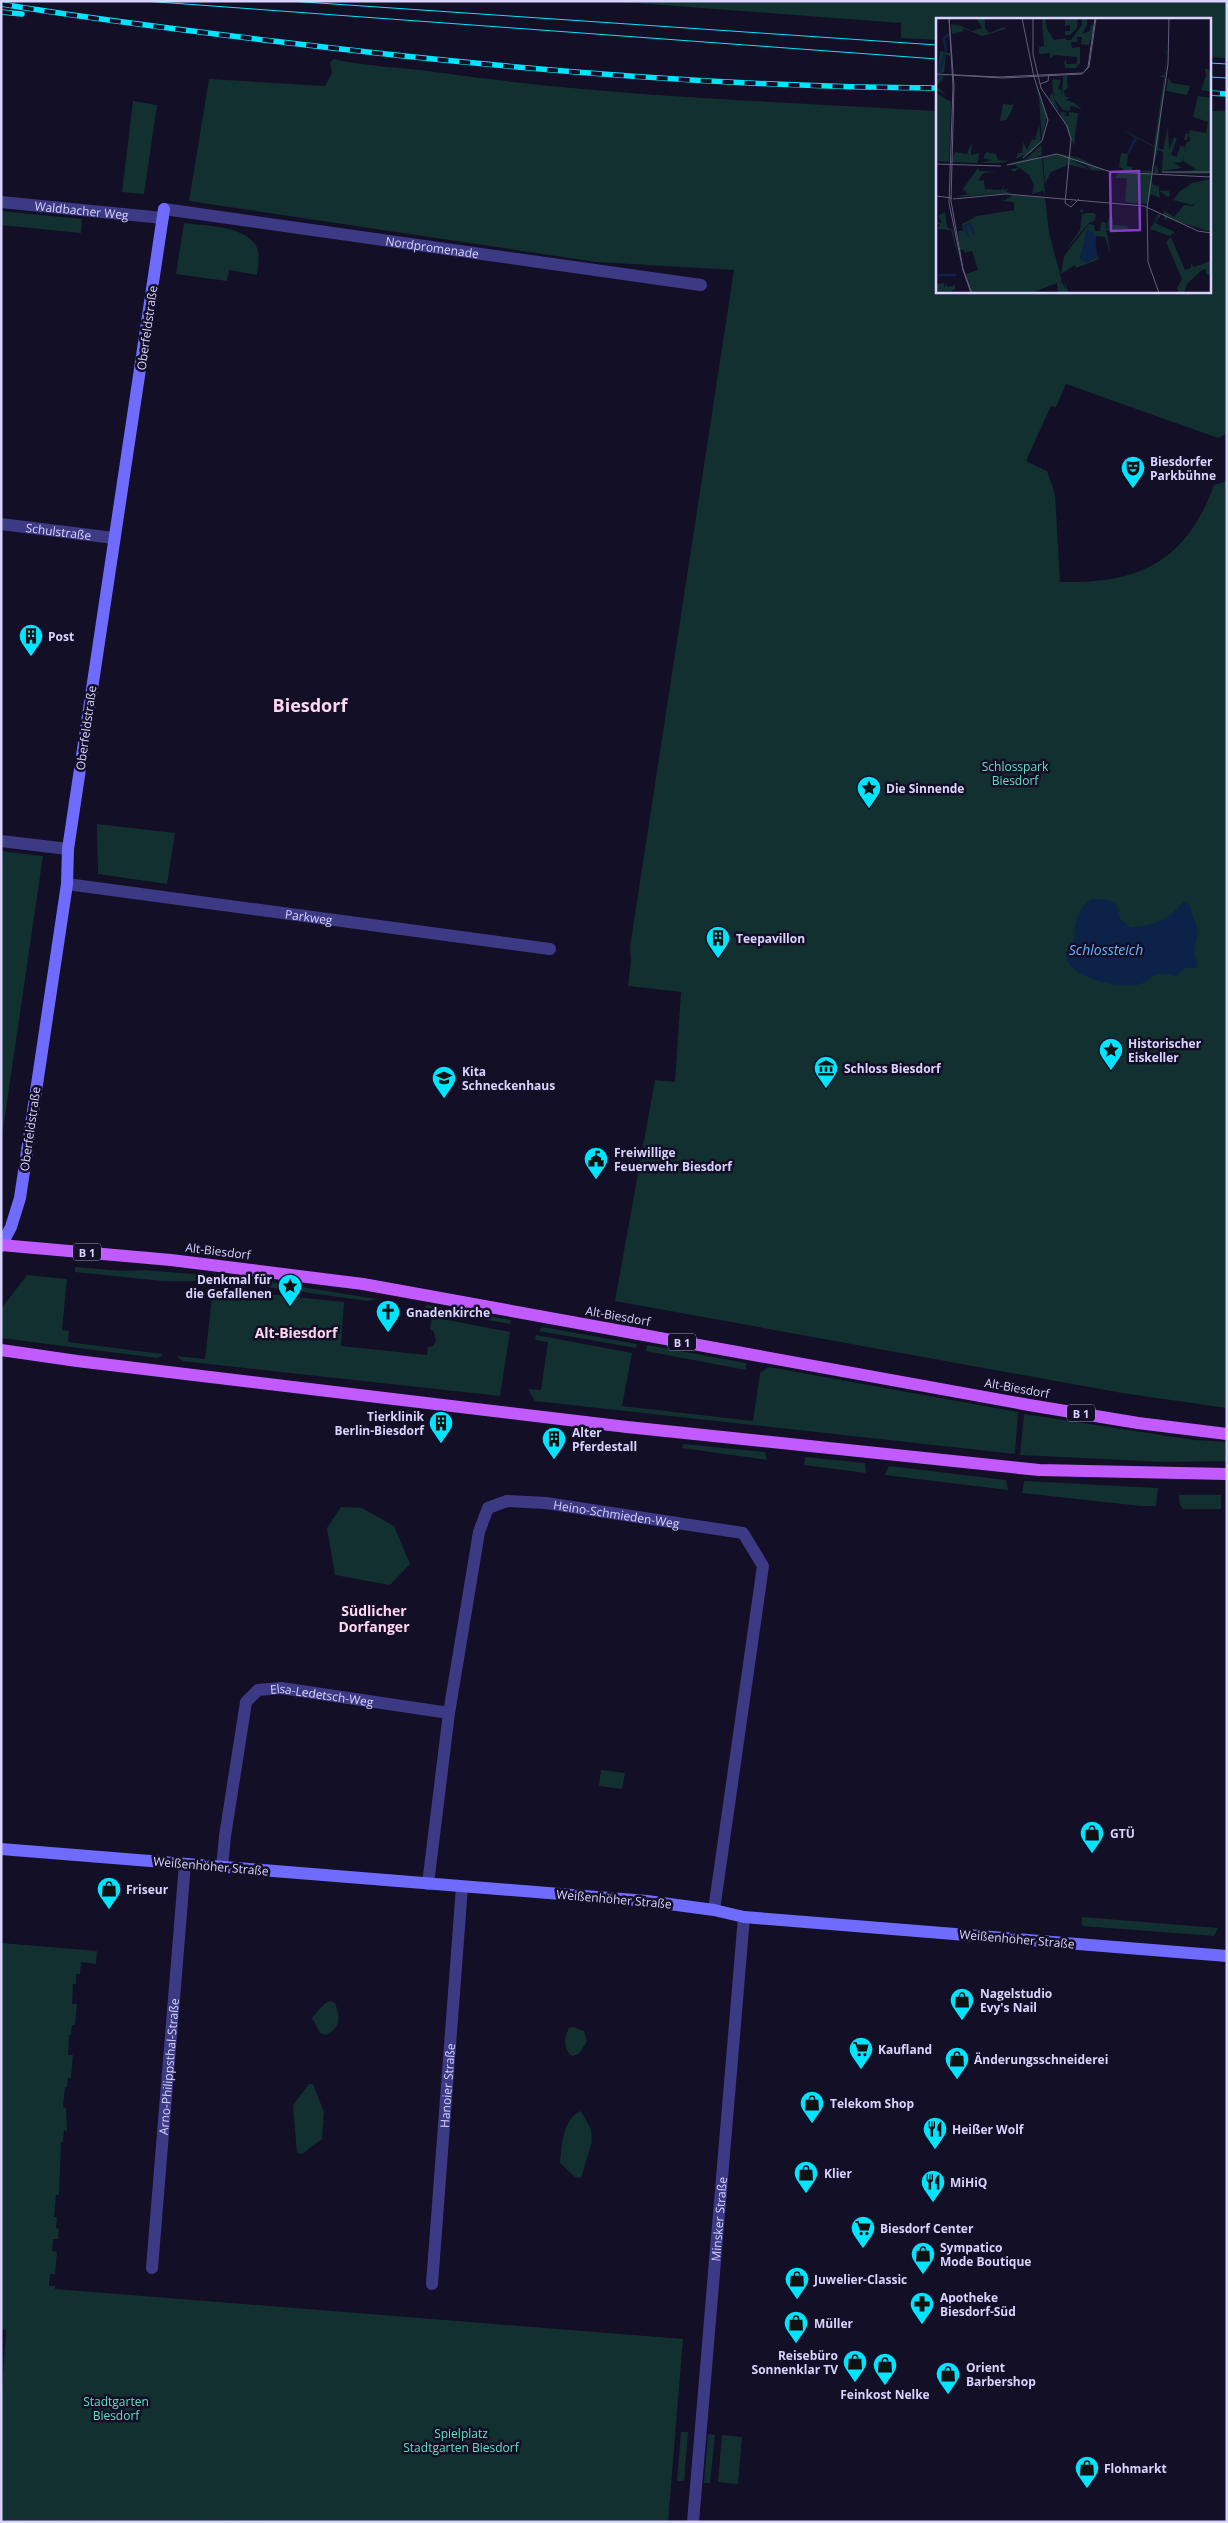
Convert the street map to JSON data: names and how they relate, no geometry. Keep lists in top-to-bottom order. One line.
{"streets":{"main road":["Alt-Biesdorf","B 1"],"street":["Waldbacher Weg","Nordpromenade","Oberfeldstraße","Schulstraße","Parkweg","Heino-Schmieden-Weg","Elsa-Ledetsch-Weg","Weißenhöher Straße","Arno-Philippsthal-Straße","Hanoier Straße","Minsker Straße"]},"crossings":[["Waldbacher Weg","Nordpromenade"],["Waldbacher Weg","Oberfeldstraße"],["Nordpromenade","Oberfeldstraße"],["Oberfeldstraße","Schulstraße"],["Oberfeldstraße","Parkweg"],["Oberfeldstraße","Alt-Biesdorf"],["Heino-Schmieden-Weg","Elsa-Ledetsch-Weg"],["Heino-Schmieden-Weg","Weißenhöher Straße"],["Elsa-Ledetsch-Weg","Weißenhöher Straße"],["Weißenhöher Straße","Arno-Philippsthal-Straße"],["Weißenhöher Straße","Hanoier Straße"],["Weißenhöher Straße","Minsker Straße"]],"districts":["Biesdorf","Alt-Biesdorf","Südlicher Dorfanger"],"water":["Schlossteich"],"parks":["Schlosspark Biesdorf","Stadtgarten Biesdorf","Spielplatz Stadtgarten Biesdorf"],"places":{"theatre":["Biesdorfer Parkbühne"],"building":["Post","Teepavillon","Tierklinik Berlin-Biesdorf","Alter Pferdestall"],"place":["Die Sinnende","Historischer Eiskeller","Denkmal für die Gefallenen"],"museum":["Schloss Biesdorf"],"school or university":["Kita Schneckenhaus"],"public building":["Freiwillige Feuerwehr Biesdorf"],"church":["Gnadenkirche"],"shop":["GTÜ","Friseur","Nagelstudio Evy's Nail","Änderungsschneiderei","Telekom Shop","Klier","Sympatico Mode Boutique","Juwelier-Classic","Müller","Reisebüro Sonnenklar TV","Feinkost Nelke","Orient Barbershop","Flohmarkt"],"supermarket":["Kaufland","Biesdorf Center"],"restaurant":["Heißer Wolf","MiHiQ"],"pharmacy":["Apotheke Biesdorf-Süd"]}}
